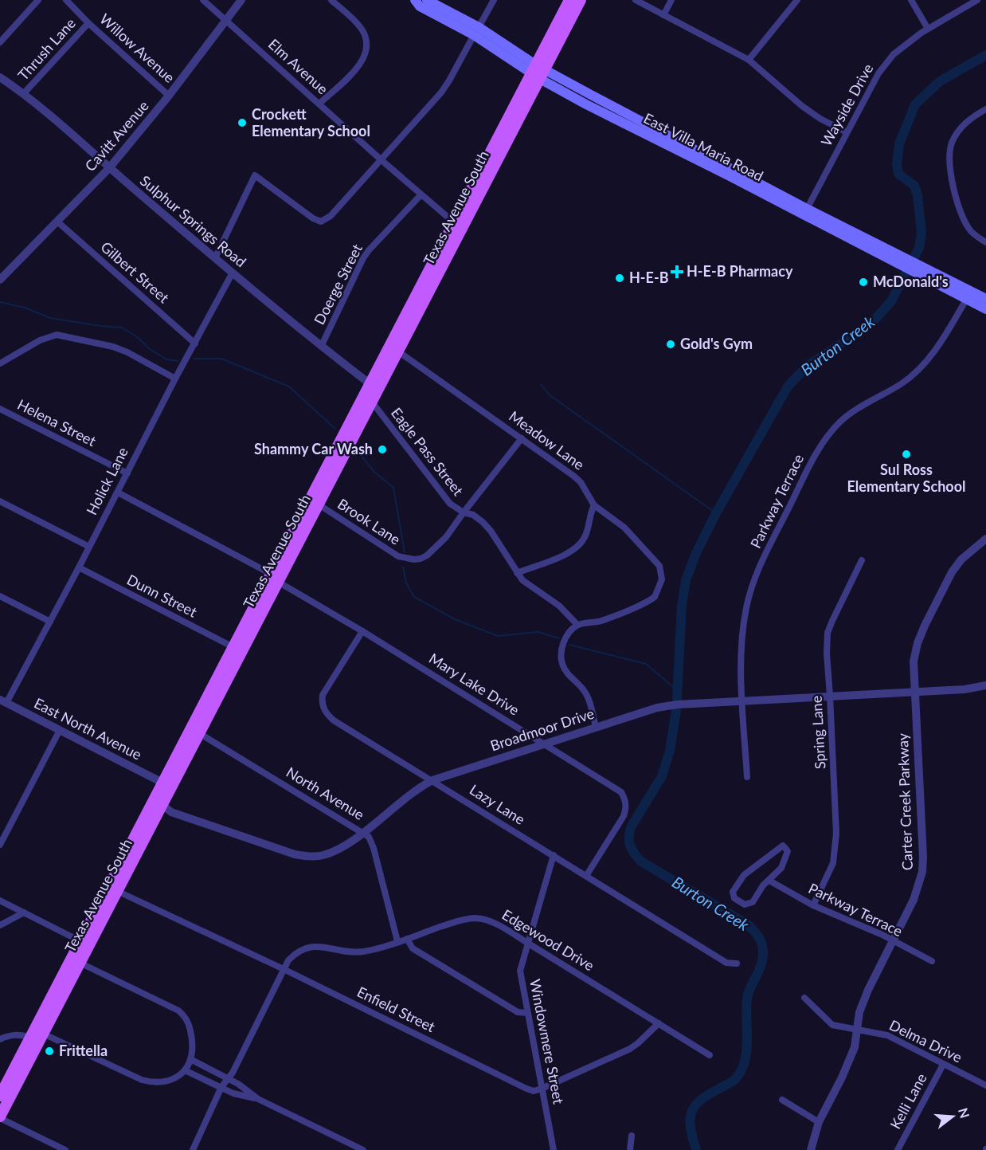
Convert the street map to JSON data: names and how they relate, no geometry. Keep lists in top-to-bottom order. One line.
{"streets":{"main road":["East Villa Maria Road","Texas Avenue South"],"street":["Willow Avenue","Thrush Lane","Elm Avenue","Wayside Drive","Cavitt Avenue","Sulphur Springs Road","Gilbert Street","Doerge Street","Helena Street","Meadow Lane","Eagle Pass Street","Holick Lane","Parkway Terrace","Brook Lane","Dunn Street","Mary Lake Drive","East North Avenue","Broadmoor Drive","Spring Lane","North Avenue","Carter Creek Parkway","Lazy Lane","Edgewood Drive","Enfield Street","Windowmere Street","Delma Drive","Kelli Lane"]},"crossings":[["Willow Avenue","Thrush Lane"],["Willow Avenue","Cavitt Avenue"],["Thrush Lane","Sulphur Springs Road"],["Elm Avenue","Cavitt Avenue"],["Elm Avenue","Texas Avenue South"],["Elm Avenue","Doerge Street"],["Wayside Drive","East Villa Maria Road"],["Cavitt Avenue","Sulphur Springs Road"],["Cavitt Avenue","Gilbert Street"],["East Villa Maria Road","Texas Avenue South"],["East Villa Maria Road","Parkway Terrace"],["Texas Avenue South","Sulphur Springs Road"],["Texas Avenue South","Meadow Lane"],["Texas Avenue South","Eagle Pass Street"],["Texas Avenue South","Brook Lane"],["Texas Avenue South","Dunn Street"],["Texas Avenue South","Mary Lake Drive"],["Texas Avenue South","East North Avenue"],["Texas Avenue South","Broadmoor Drive"],["Texas Avenue South","North Avenue"],["Texas Avenue South","Enfield Street"],["Sulphur Springs Road","Doerge Street"],["Sulphur Springs Road","Eagle Pass Street"],["Sulphur Springs Road","Holick Lane"],["Gilbert Street","Holick Lane"],["Helena Street","Holick Lane"],["Meadow Lane","Eagle Pass Street"],["Meadow Lane","Brook Lane"],["Eagle Pass Street","Brook Lane"],["Holick Lane","Dunn Street"],["Holick Lane","Mary Lake Drive"],["Holick Lane","East North Avenue"],["Parkway Terrace","Broadmoor Drive"],["Parkway Terrace","Spring Lane"],["Parkway Terrace","Carter Creek Parkway"],["Mary Lake Drive","Broadmoor Drive"],["Mary Lake Drive","Lazy Lane"],["Broadmoor Drive","Spring Lane"],["Broadmoor Drive","North Avenue"],["Broadmoor Drive","Carter Creek Parkway"],["Broadmoor Drive","Lazy Lane"],["North Avenue","Edgewood Drive"],["Carter Creek Parkway","Delma Drive"],["Lazy Lane","Windowmere Street"],["Edgewood Drive","Enfield Street"],["Edgewood Drive","Windowmere Street"],["Enfield Street","Windowmere Street"],["Delma Drive","Kelli Lane"]],"water":["Burton Creek"],"places":{"other":["Crockett Elementary School","H-E-B","McDonald's","Gold's Gym","Shammy Car Wash","Sul Ross Elementary School","Frittella"],"health":["H-E-B Pharmacy"]},"north":"right"}
